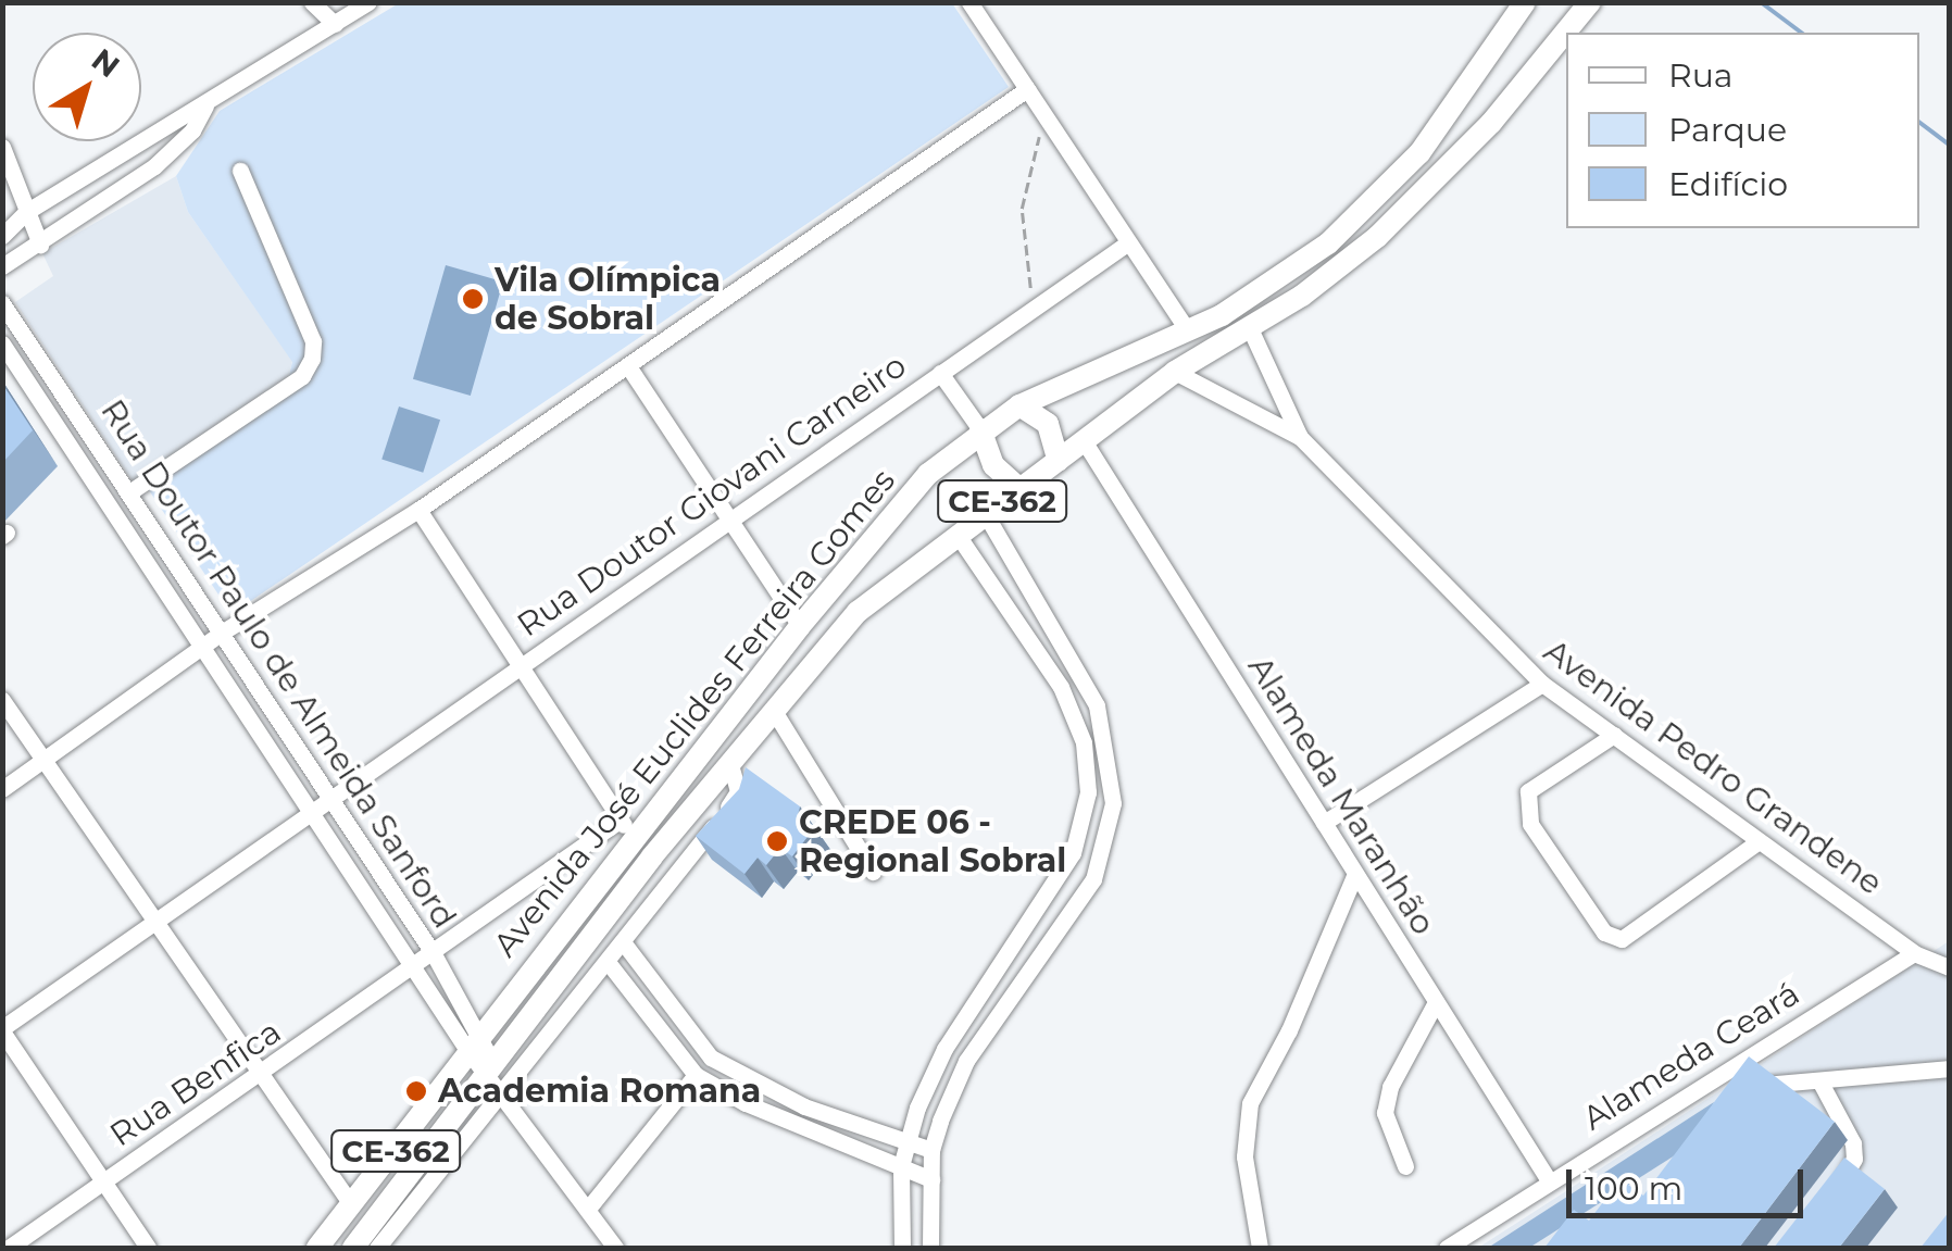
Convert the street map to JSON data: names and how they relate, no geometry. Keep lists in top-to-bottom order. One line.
{"streets":{"main road":["CE-362","Avenida José Euclides Ferreira Gomes"],"street":["Rua Doutor Giovani Carneiro","Rua Doutor Paulo de Almeida Sanford","Avenida Pedro Grandene","Alameda Maranhão","Alameda Ceará","Rua Benfica"]},"crossings":[["Rua Doutor Giovani Carneiro","Rua Doutor Paulo de Almeida Sanford"],["Rua Doutor Paulo de Almeida Sanford","Avenida José Euclides Ferreira Gomes"],["Rua Doutor Paulo de Almeida Sanford","Rua Benfica"],["Avenida José Euclides Ferreira Gomes","Avenida Pedro Grandene"],["Avenida José Euclides Ferreira Gomes","Alameda Maranhão"],["Avenida Pedro Grandene","Alameda Ceará"],["Alameda Maranhão","Alameda Ceará"]],"places":["Vila Olímpica de Sobral","CREDE 06 - Regional Sobral","Academia Romana"],"legend":["Rua","Parque","Edifício"],"scale_bar":"100 m","north":"top right"}
